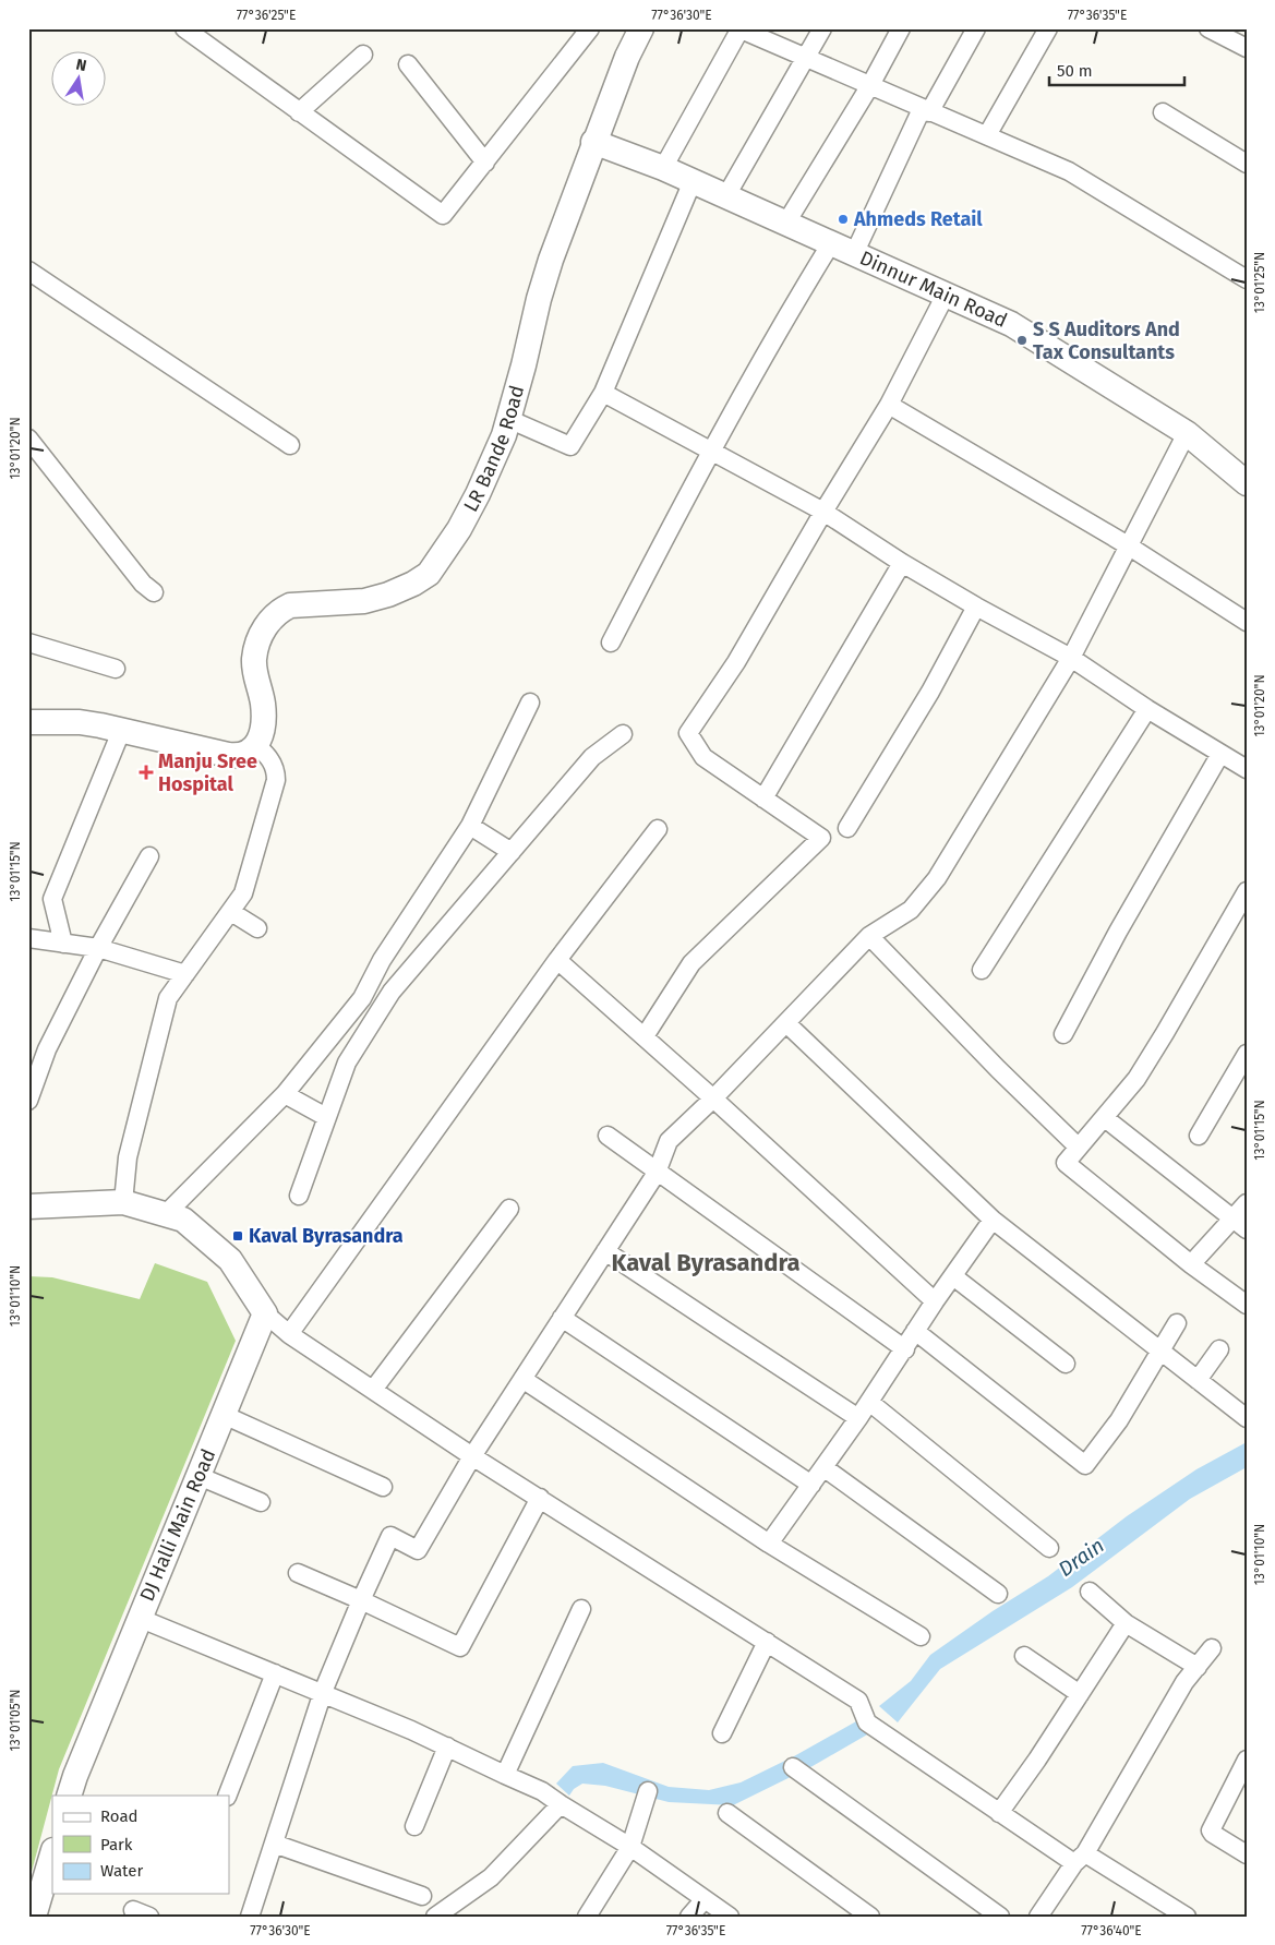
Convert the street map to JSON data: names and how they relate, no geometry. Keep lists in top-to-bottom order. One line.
{"streets":{"street":["Dinnur Main Road","LR Bande Road","DJ Halli Main Road"]},"crossings":[["Dinnur Main Road","LR Bande Road"]],"districts":["Kaval Byrasandra"],"water":["Drain"],"places":{"other":["Ahmeds Retail","S S Auditors And Tax Consultants"],"health":["Manju Sree Hospital"],"transit":["Kaval Byrasandra"]},"legend":["Road","Park","Water"],"scale_bar":"50 m","north":"top","coordinates":["77°36'25\"E","77°36'30\"E","77°36'35\"E","13°01'25\"N","13°01'20\"N","13°01'15\"N","13°01'10\"N","13°01'05\"N","77°36'40\"E"]}
